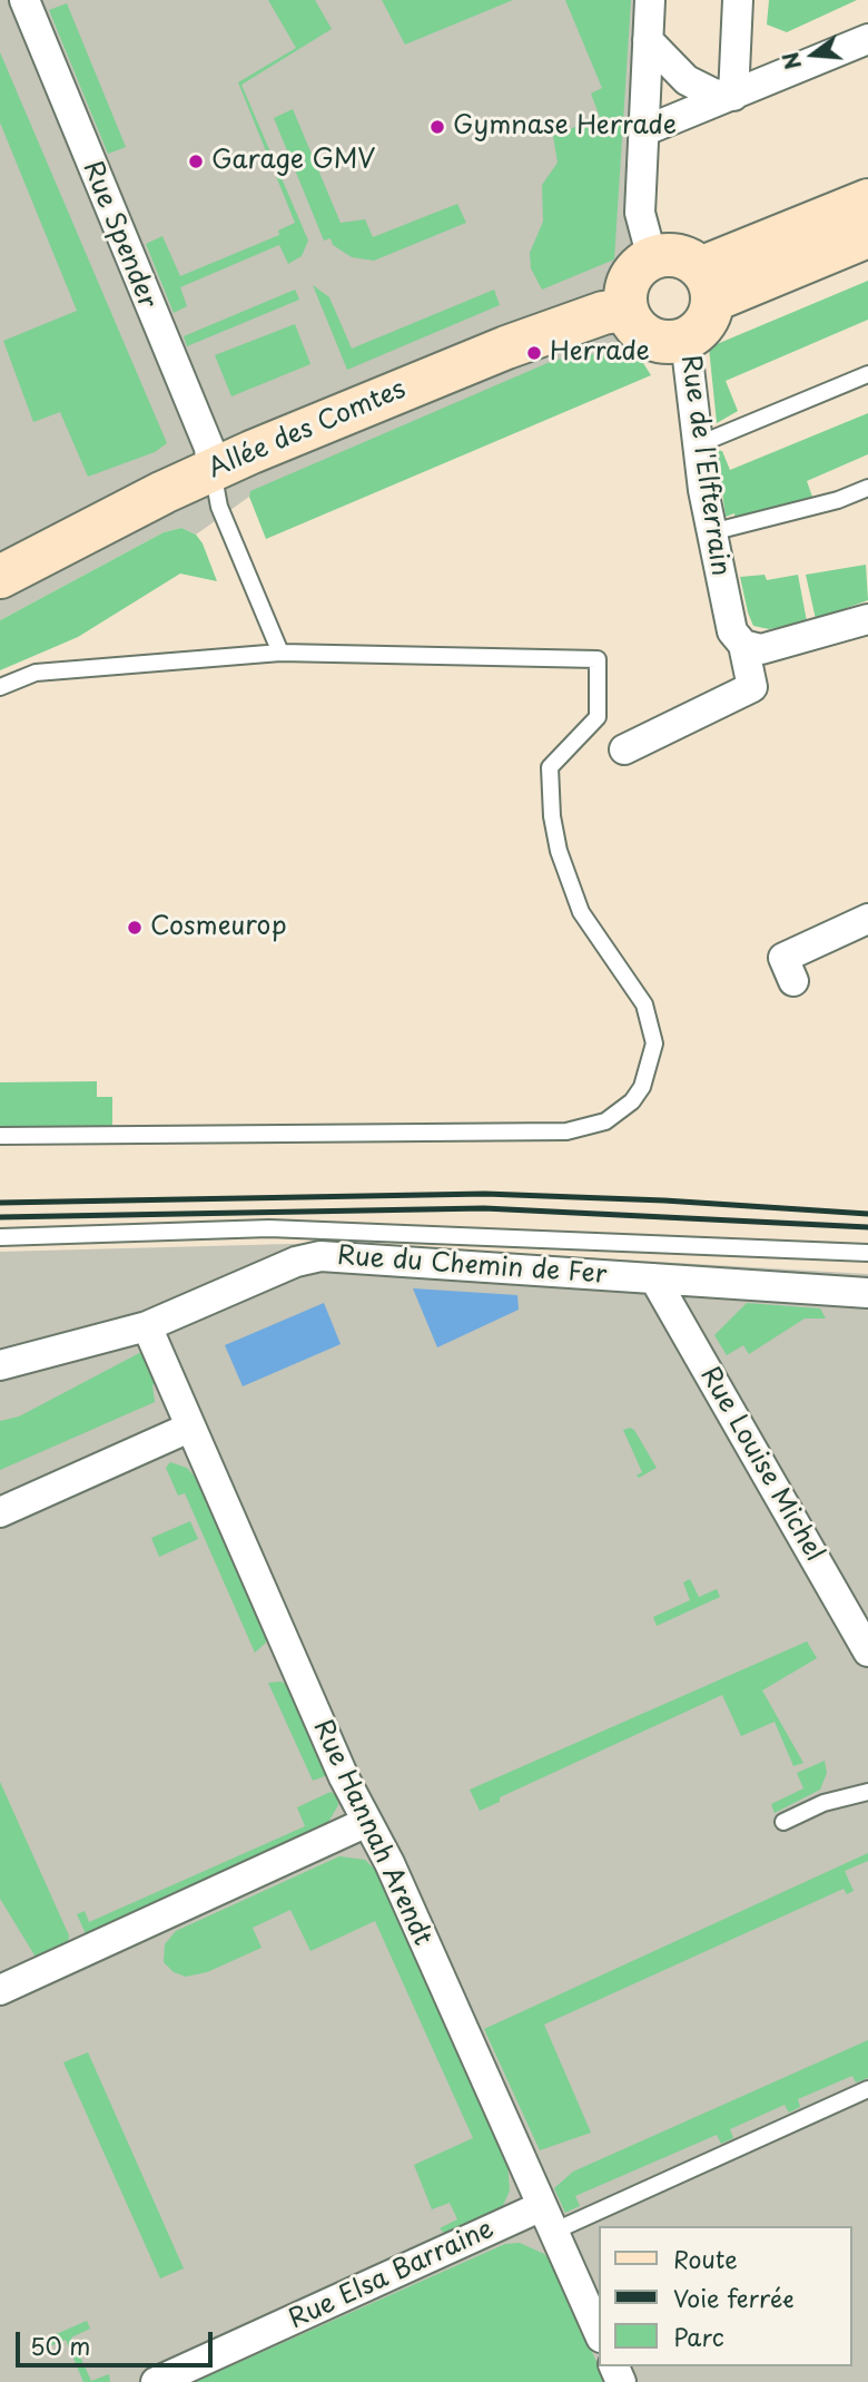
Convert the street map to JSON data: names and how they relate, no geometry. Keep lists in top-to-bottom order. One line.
{"streets":{"street":["Rue Spender","Allée des Comtes","Rue de l'Elfterrain","Rue du Chemin de Fer","Rue Louise Michel","Rue Hannah Arendt","Rue Elsa Barraine"]},"crossings":[["Rue Spender","Allée des Comtes"],["Allée des Comtes","Rue de l'Elfterrain"],["Rue du Chemin de Fer","Rue Louise Michel"],["Rue du Chemin de Fer","Rue Hannah Arendt"],["Rue Hannah Arendt","Rue Elsa Barraine"]],"places":["Gymnase Herrade","Garage GMV","Herrade","Cosmeurop"],"legend":["Route","Voie ferrée","Parc"],"scale_bar":"50 m","north":"left"}
